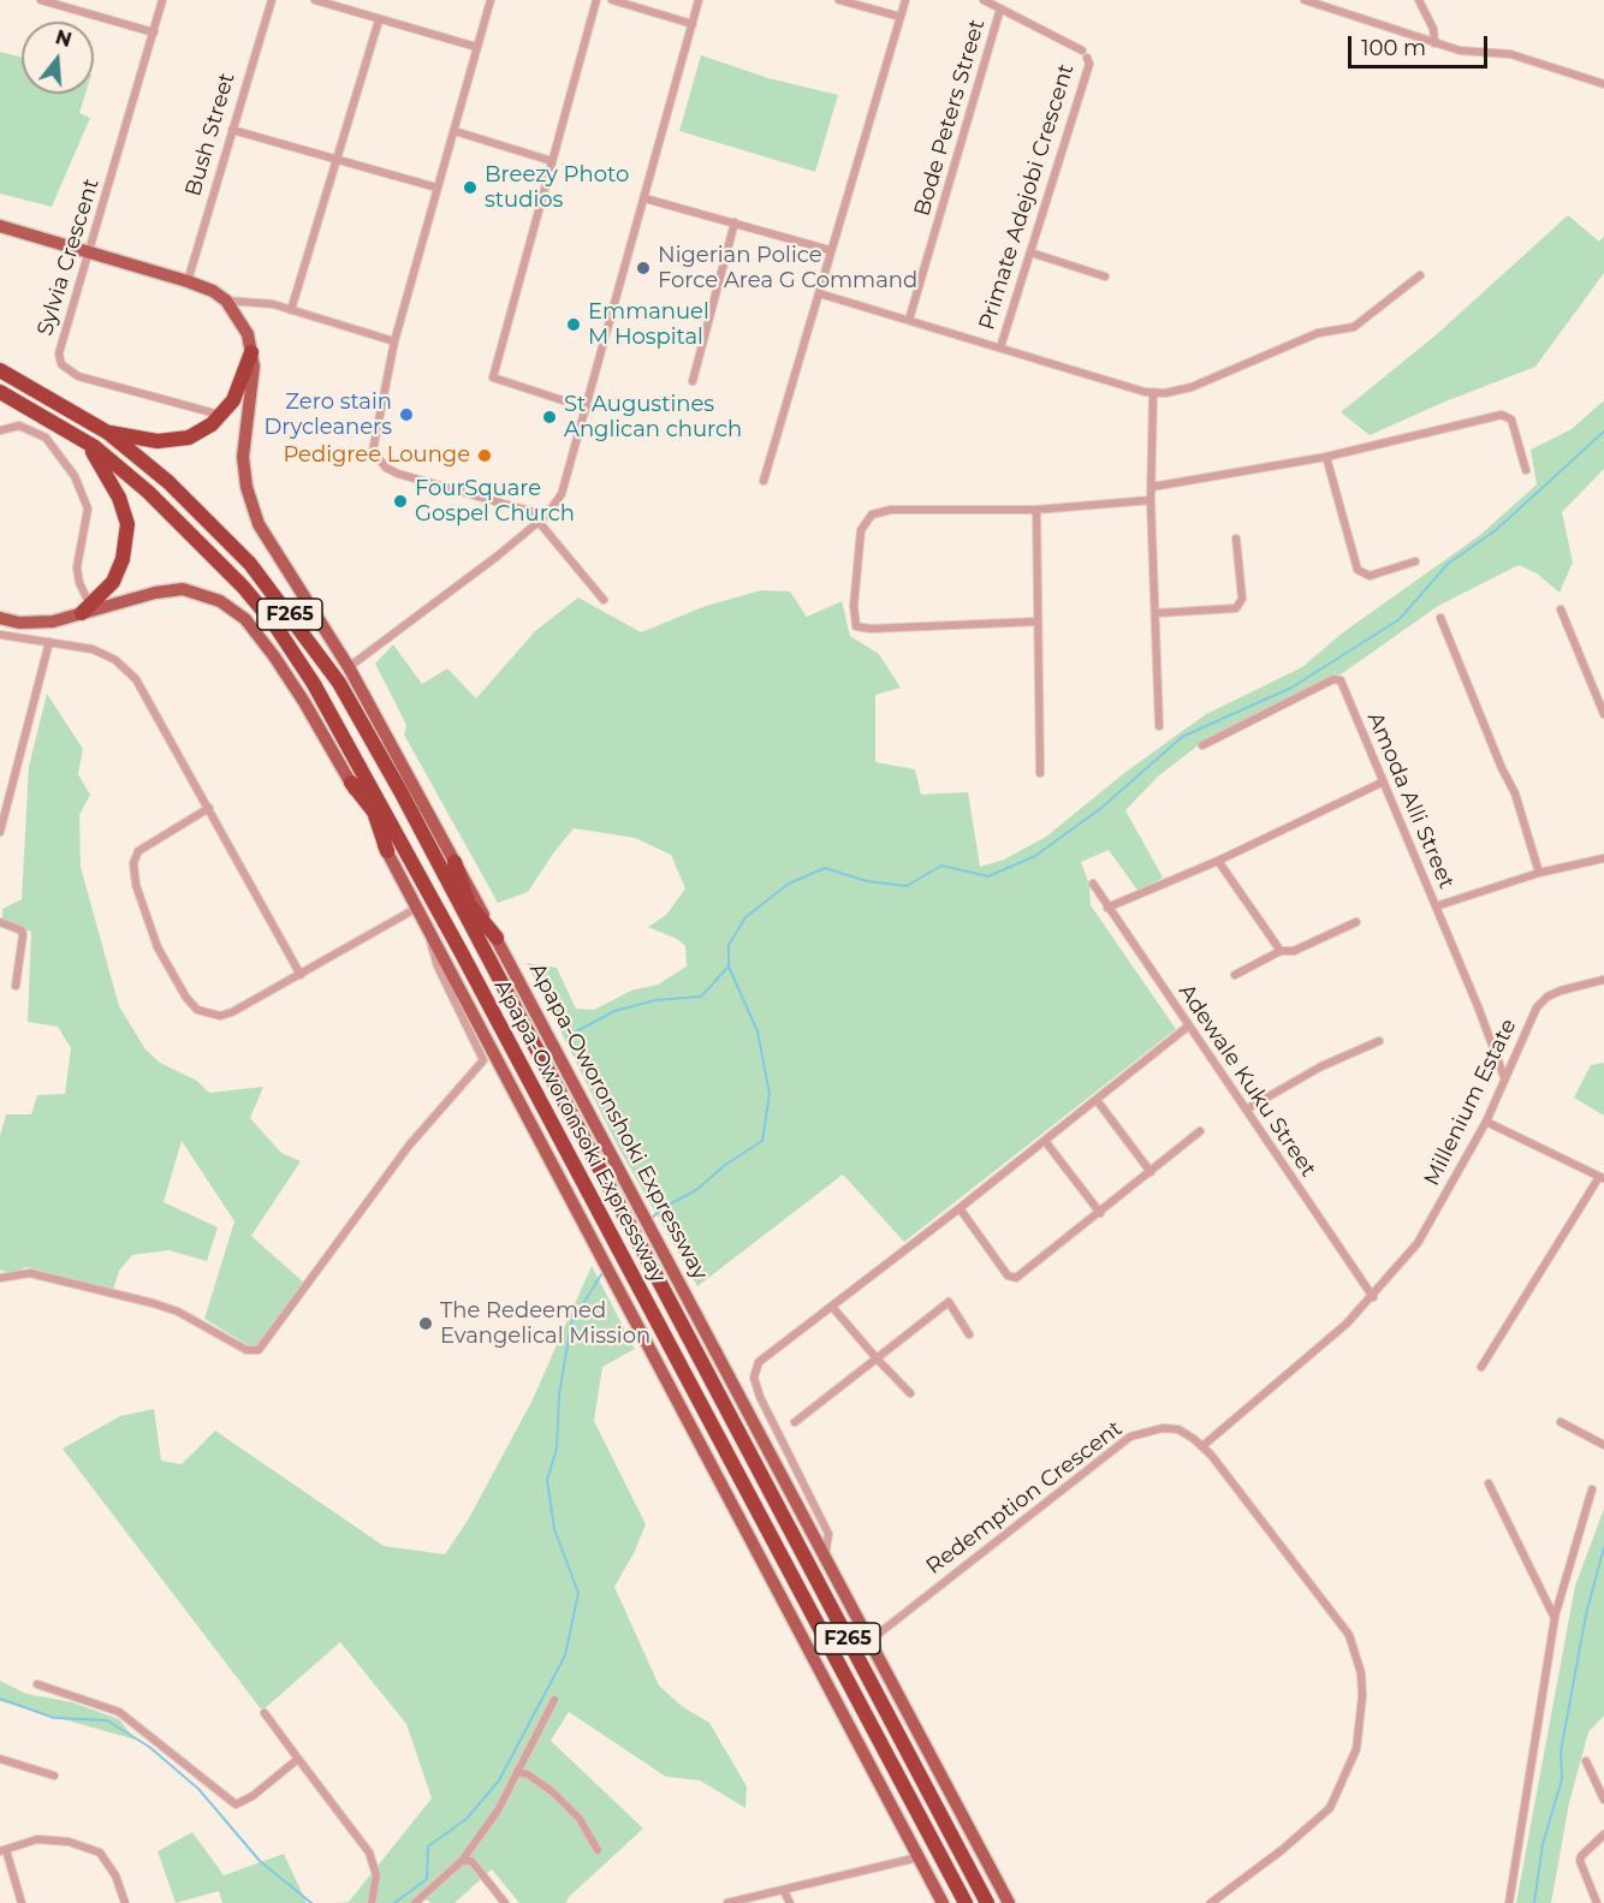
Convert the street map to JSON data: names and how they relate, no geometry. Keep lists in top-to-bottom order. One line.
{"streets":{"highway":["F265","Apapa-Oworonshoki Expressway","Apapa-Oworonsoki Expressway"],"street":["Bode Peters Street","Bush Street","Primate Adejobi Crescent","Sylvia Crescent","Amoda Alli Street","Adewale Kuku Street","Millenium Estate","Redemption Crescent"]},"crossings":[["Bode Peters Street","Primate Adejobi Crescent"],["F265","Apapa-Oworonsoki Expressway"],["Amoda Alli Street","Millenium Estate"],["Adewale Kuku Street","Millenium Estate"],["Millenium Estate","Redemption Crescent"],["Apapa-Oworonshoki Expressway","Apapa-Oworonsoki Expressway"],["Apapa-Oworonshoki Expressway","Redemption Crescent"]],"places":["Breezy Photo studios","Nigerian Police Force Area G Command","Emmanuel M Hospital","Zero stain Drycleaners","St Augustines Anglican church","Pedigree Lounge","FourSquare Gospel Church","The Redeemed Evangelical Mission"],"scale_bar":"100 m","north":"top"}
